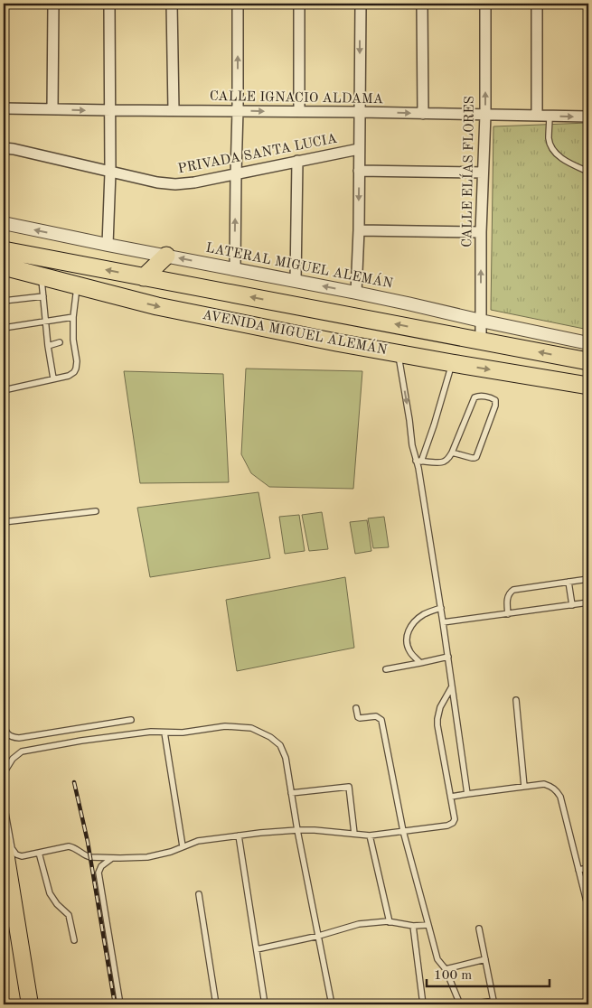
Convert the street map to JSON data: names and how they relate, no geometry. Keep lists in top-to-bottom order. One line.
{"streets":{"highway":["AVENIDA MIGUEL ALEMÁN"],"street":["CALLE IGNACIO ALDAMA","PRIVADA SANTA LUCIA","CALLE ELÍAS FLORES","LATERAL MIGUEL ALEMÁN"]},"crossings":[["CALLE IGNACIO ALDAMA","CALLE ELÍAS FLORES"],["CALLE ELÍAS FLORES","LATERAL MIGUEL ALEMÁN"],["CALLE ELÍAS FLORES","AVENIDA MIGUEL ALEMÁN"]],"one_way":["CALLE IGNACIO ALDAMA","LATERAL MIGUEL ALEMÁN"],"scale_bar":"100 m"}
